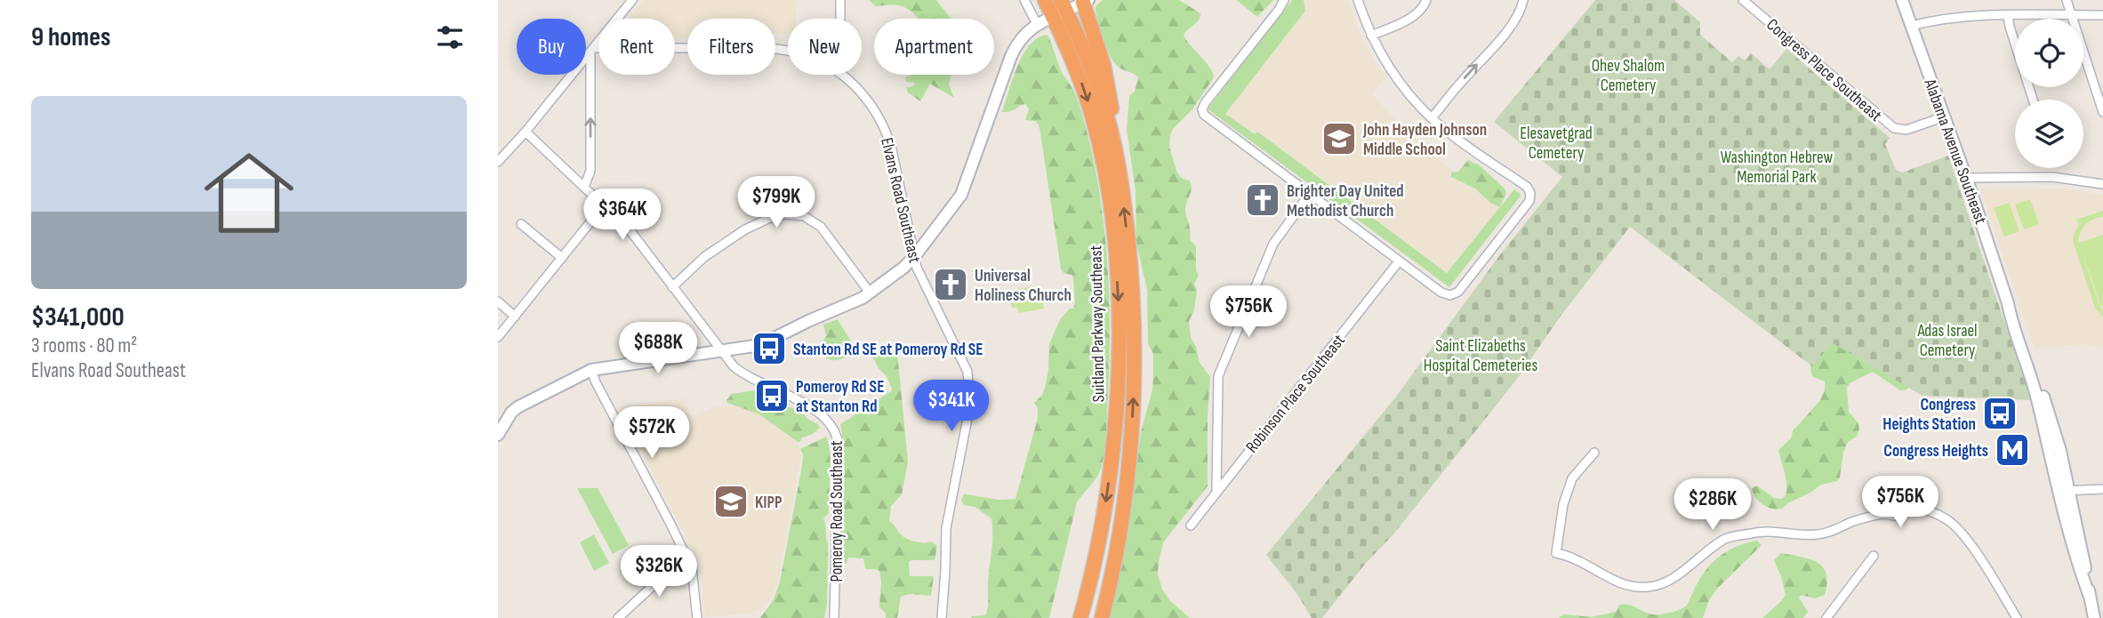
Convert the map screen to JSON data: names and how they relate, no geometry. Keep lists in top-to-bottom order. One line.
{"streets":{"highway":["Suitland Parkway Southeast"],"street":["Congress Place Southeast","Alabama Avenue Southeast","Elvans Road Southeast","Robinson Place Southeast","Pomeroy Road Southeast"]},"crossings":[["Congress Place Southeast","Alabama Avenue Southeast"]],"parks":["Ohev Shalom Cemetery","Elesavetgrad Cemetery","Washington Hebrew Memorial Park","Adas Israel Cemetery","Saint Elizabeths Hospital Cemeteries"],"places":{"school or university":["John Hayden Johnson Middle School","KIPP"],"church":["Brighter Day United Methodist Church","Universal Holiness Church"],"bus stop":["Stanton Rd SE at Pomeroy Rd SE","Pomeroy Rd SE at Stanton Rd","Congress Heights Station"],"metro station":["Congress Heights"]},"page":{"heading":"9 homes","chip":["Buy","Rent","Filters","New","Apartment"],"list":[{"name":"$341,000","note":"3 rooms · 80 m² · Elvans Road Southeast"}],"price":["$799K","$364K","$756K","$688K","$341K","$572K","$756K","$286K","$326K"]}}
